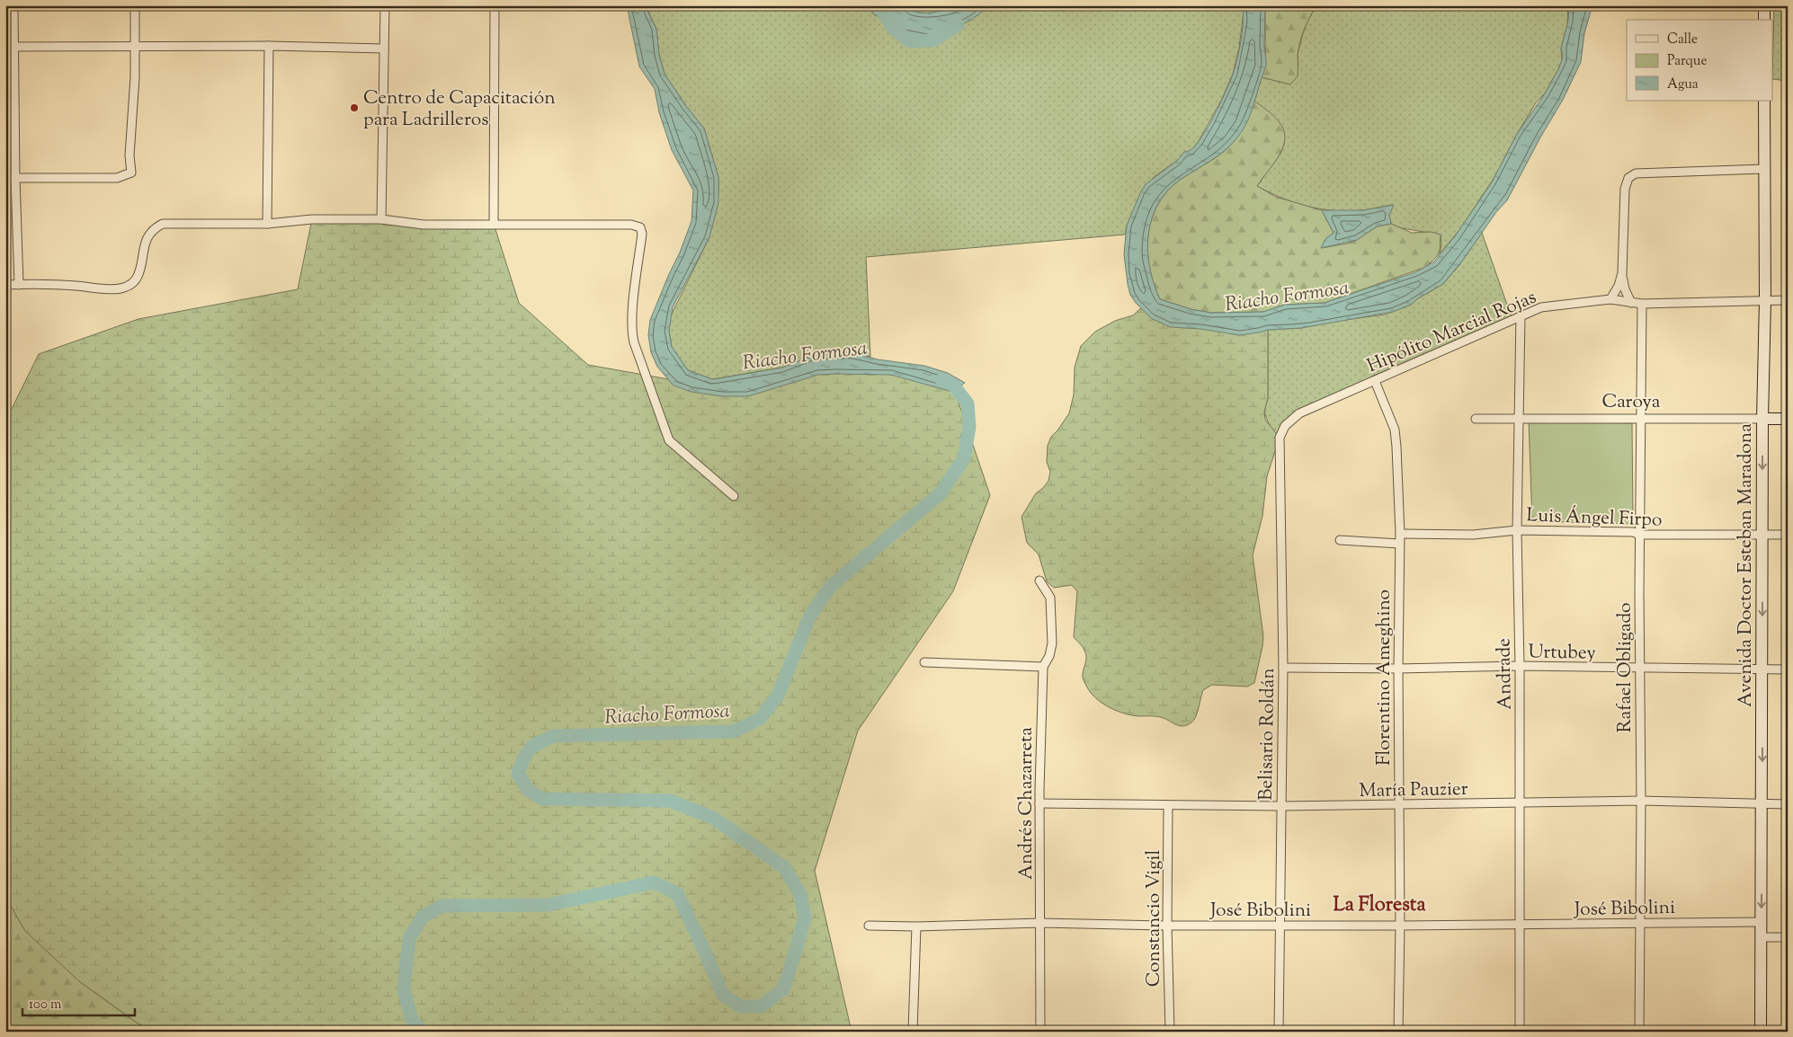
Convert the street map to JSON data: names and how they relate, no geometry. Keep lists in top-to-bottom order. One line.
{"streets":{"main road":["Caroya","Avenida Doctor Esteban Maradona"],"street":["Hipólito Marcial Rojas","Luis Ángel Firpo","Urtubey","Rafael Obligado","Andrade","Florentino Ameghino","Belisario Roldán","María Pauzier","Andrés Chazarreta","José Bibolini","Constancio Vigil"]},"crossings":[["Hipólito Marcial Rojas","Avenida Doctor Esteban Maradona"],["Hipólito Marcial Rojas","Rafael Obligado"],["Hipólito Marcial Rojas","Andrade"],["Hipólito Marcial Rojas","Florentino Ameghino"],["Hipólito Marcial Rojas","Belisario Roldán"],["Caroya","Avenida Doctor Esteban Maradona"],["Caroya","Rafael Obligado"],["Caroya","Andrade"],["Luis Ángel Firpo","Avenida Doctor Esteban Maradona"],["Luis Ángel Firpo","Rafael Obligado"],["Luis Ángel Firpo","Andrade"],["Luis Ángel Firpo","Florentino Ameghino"],["Avenida Doctor Esteban Maradona","Urtubey"],["Avenida Doctor Esteban Maradona","María Pauzier"],["Avenida Doctor Esteban Maradona","José Bibolini"],["Urtubey","Rafael Obligado"],["Urtubey","Andrade"],["Urtubey","Florentino Ameghino"],["Urtubey","Belisario Roldán"],["Rafael Obligado","María Pauzier"],["Rafael Obligado","José Bibolini"],["Andrade","María Pauzier"],["Andrade","José Bibolini"],["Florentino Ameghino","María Pauzier"],["Florentino Ameghino","José Bibolini"],["Belisario Roldán","María Pauzier"],["Belisario Roldán","José Bibolini"],["María Pauzier","Andrés Chazarreta"],["María Pauzier","Constancio Vigil"],["Andrés Chazarreta","José Bibolini"],["José Bibolini","Constancio Vigil"]],"one_way":["Avenida Doctor Esteban Maradona"],"districts":["La Floresta"],"water":["Riacho Formosa"],"places":["Centro de Capacitación para Ladrilleros"],"legend":["Calle","Parque","Agua"],"scale_bar":"100 m"}
